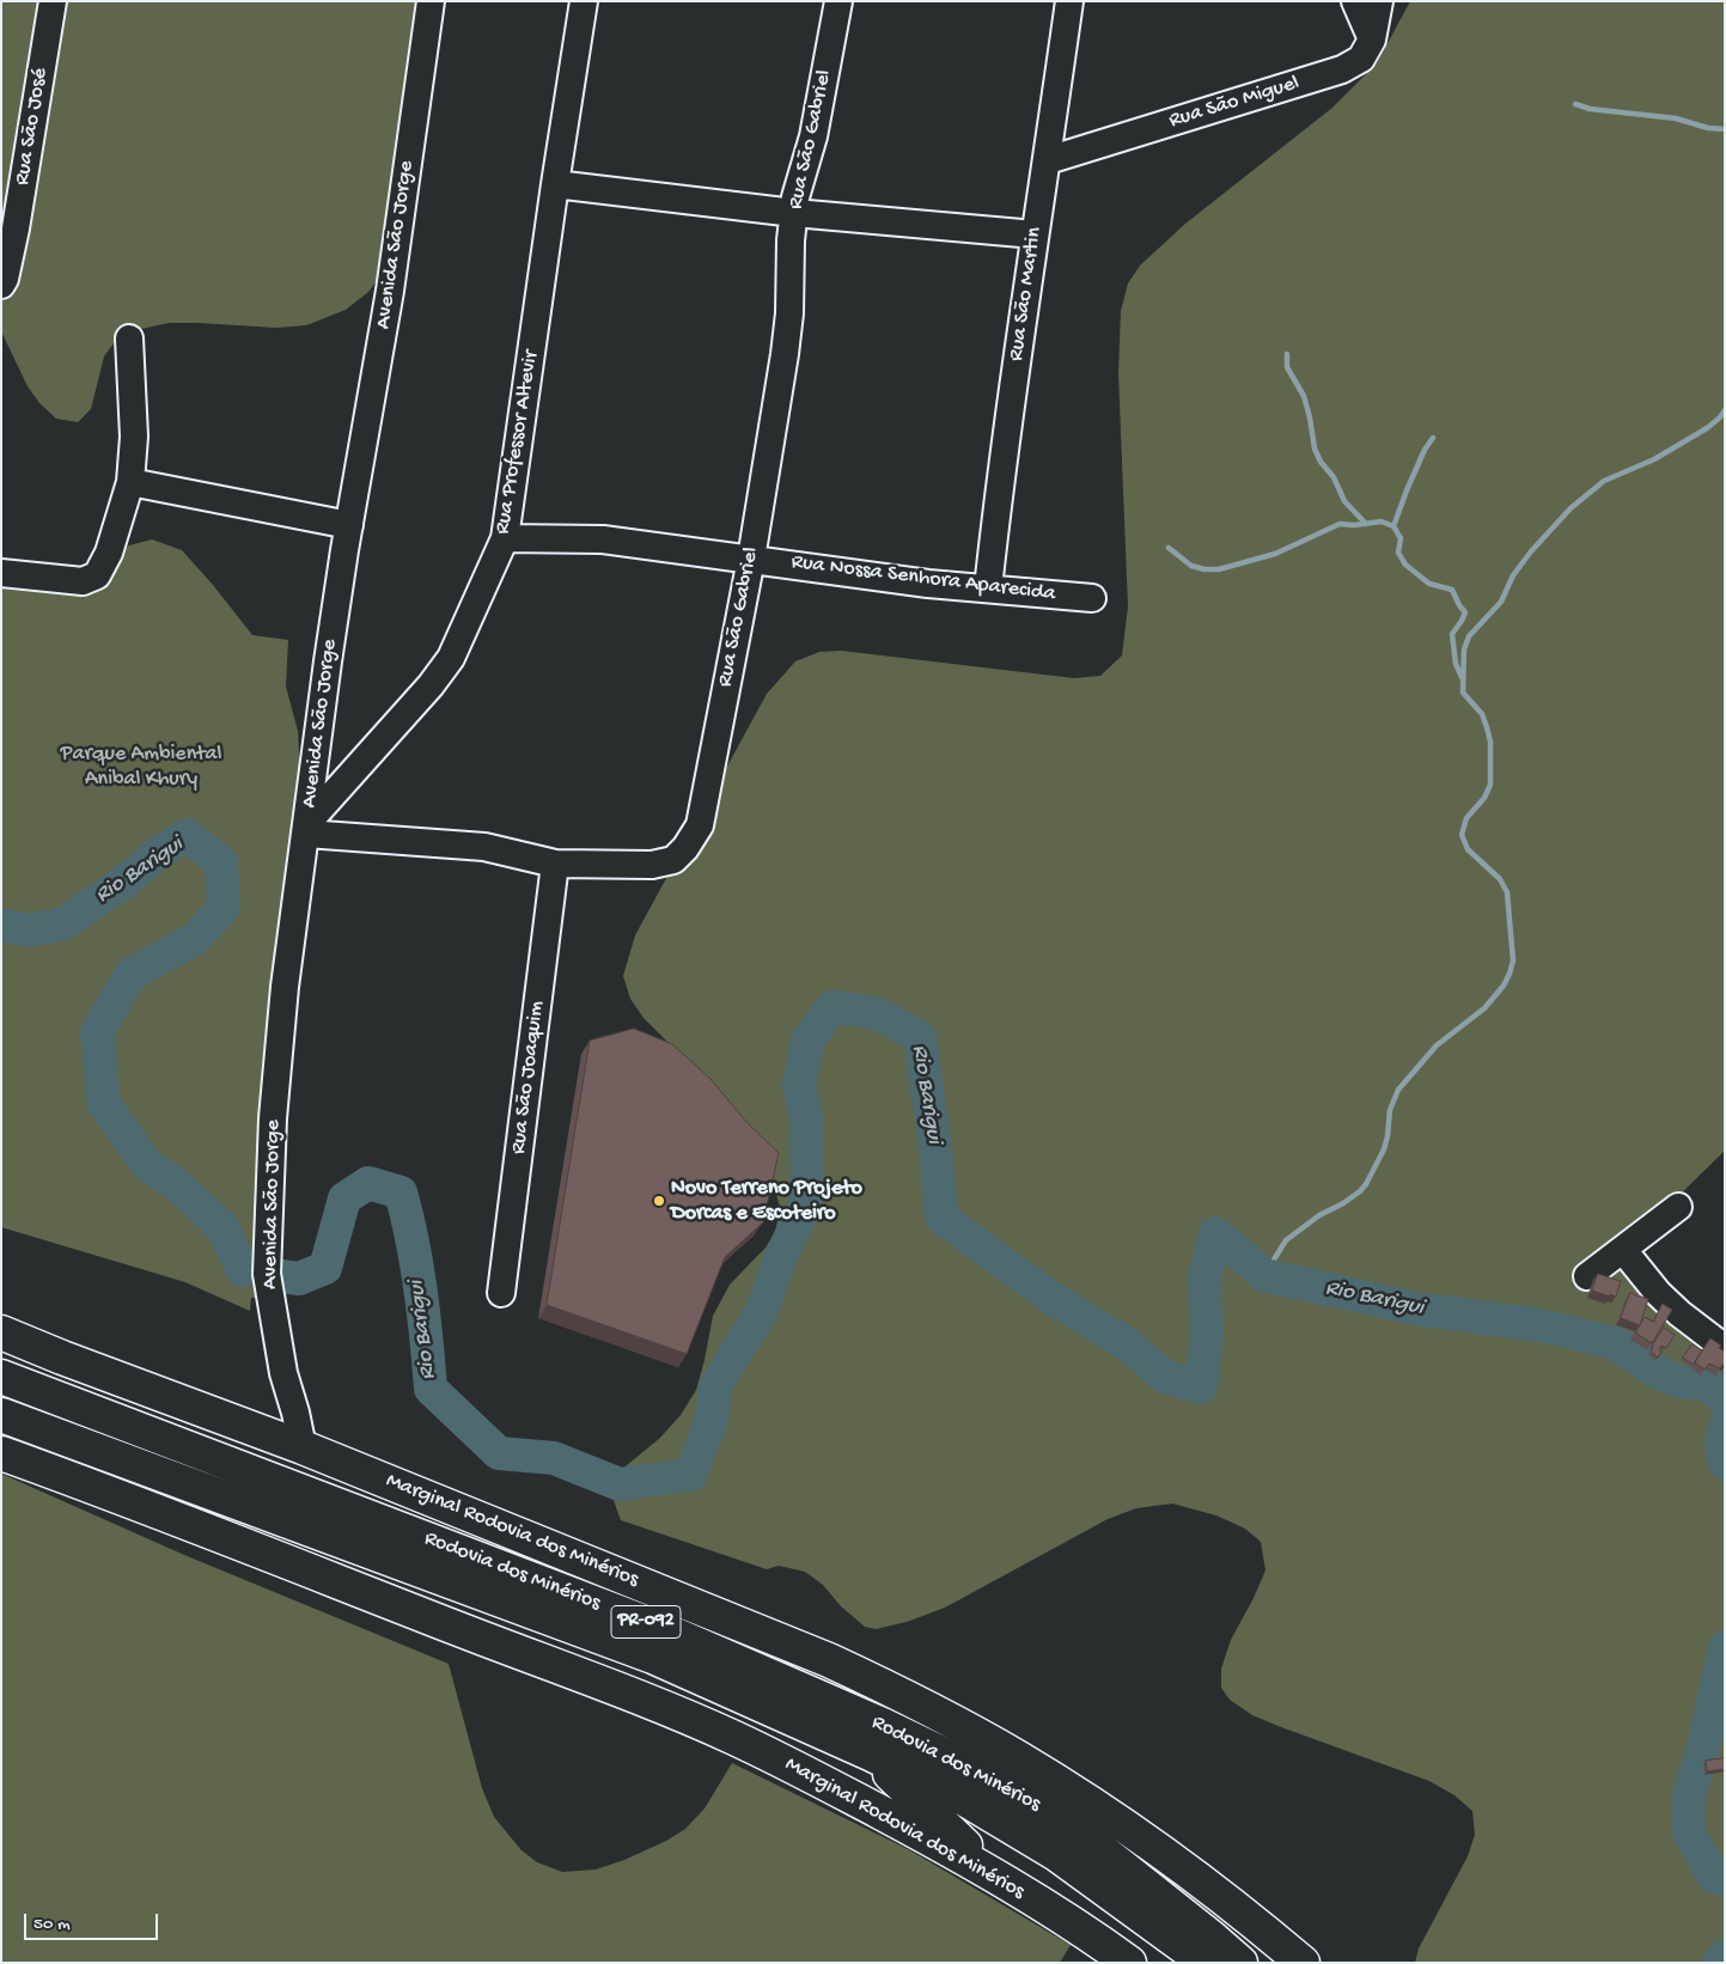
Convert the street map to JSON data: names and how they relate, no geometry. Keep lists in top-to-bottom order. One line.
{"streets":{"main road":["Marginal Rodovia dos Minérios","Rodovia dos Minérios","PR-092"],"street":["Rua São Miguel","Rua São José","Rua São Gabriel","Avenida São Jorge","Rua São Martin","Rua Professor Altevir","Rua Nossa Senhora Aparecida","Rua São Joaquim"]},"crossings":[["Rua São Miguel","Rua São Martin"],["Rua São Gabriel","Avenida São Jorge"],["Rua São Gabriel","Rua Professor Altevir"],["Rua São Gabriel","Rua Nossa Senhora Aparecida"],["Rua São Gabriel","Rua São Joaquim"],["Avenida São Jorge","Rua Professor Altevir"],["Avenida São Jorge","Marginal Rodovia dos Minérios"],["Rua São Martin","Rua Nossa Senhora Aparecida"],["Rua Professor Altevir","Rua Nossa Senhora Aparecida"]],"water":["Rio Barigui"],"parks":["Parque Ambiental Anibal Khury"],"places":["Novo Terreno Projeto Dorcas e Escoteiro"],"scale_bar":"50 m"}
